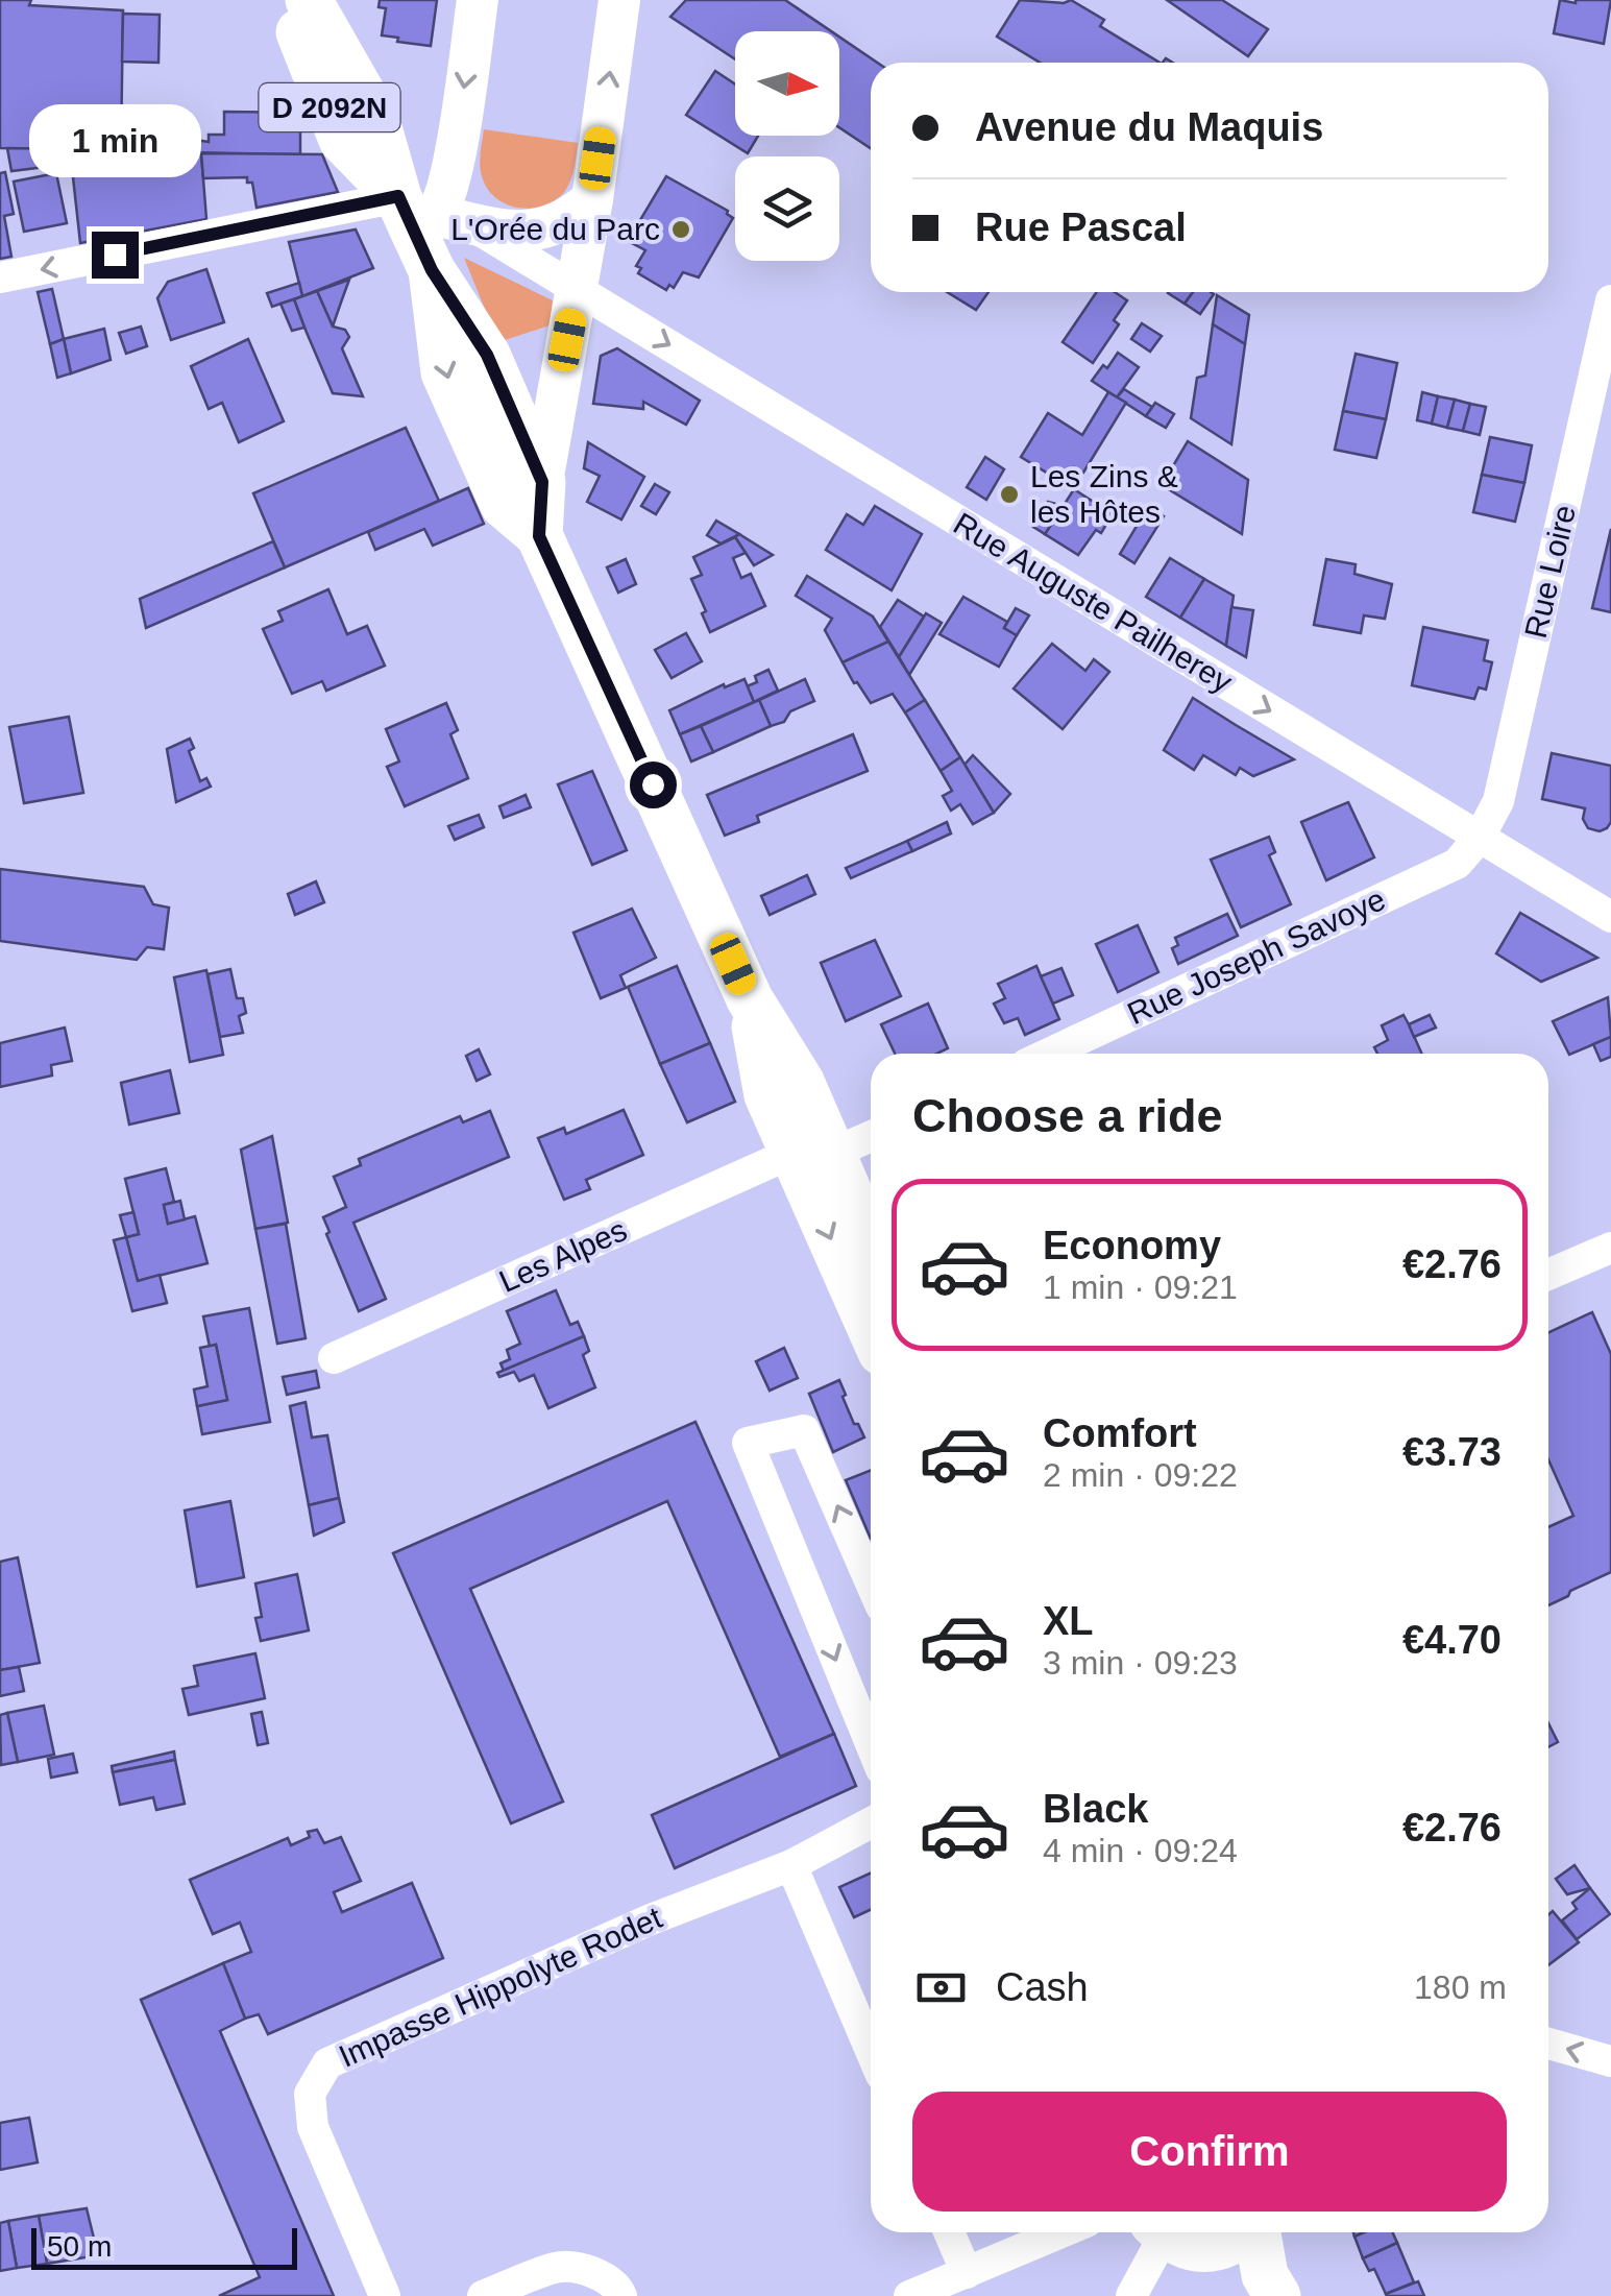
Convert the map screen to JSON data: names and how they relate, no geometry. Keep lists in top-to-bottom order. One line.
{"streets":{"main road":["D 2092N"],"street":["Rue Loire","Rue Auguste Pailherey","Rue Joseph Savoye","Les Alpes","Impasse Hippolyte Rodet"]},"crossings":[["D 2092N","Rue Auguste Pailherey"],["D 2092N","Les Alpes"],["Rue Loire","Rue Auguste Pailherey"],["Rue Loire","Rue Joseph Savoye"],["Rue Auguste Pailherey","Rue Joseph Savoye"]],"one_way":["Rue Auguste Pailherey"],"places":["L'Orée du Parc","Les Zins & les Hôtes"],"scale_bar":"50 m","north":"right","page":{"banner":["Avenue du Maquis","Rue Pascal"],"bubble":"1 min","heading":"Choose a ride","list":[{"name":"Economy","note":"1 min · 09:21","value":"€2.76"},{"name":"Comfort","note":"2 min · 09:22","value":"€3.73"},{"name":"XL","note":"3 min · 09:23","value":"€4.70"},{"name":"Black","note":"4 min · 09:24","value":"€2.76"}],"pay":["Cash","180 m"],"buttons":"Confirm","scale":"50 m"}}
